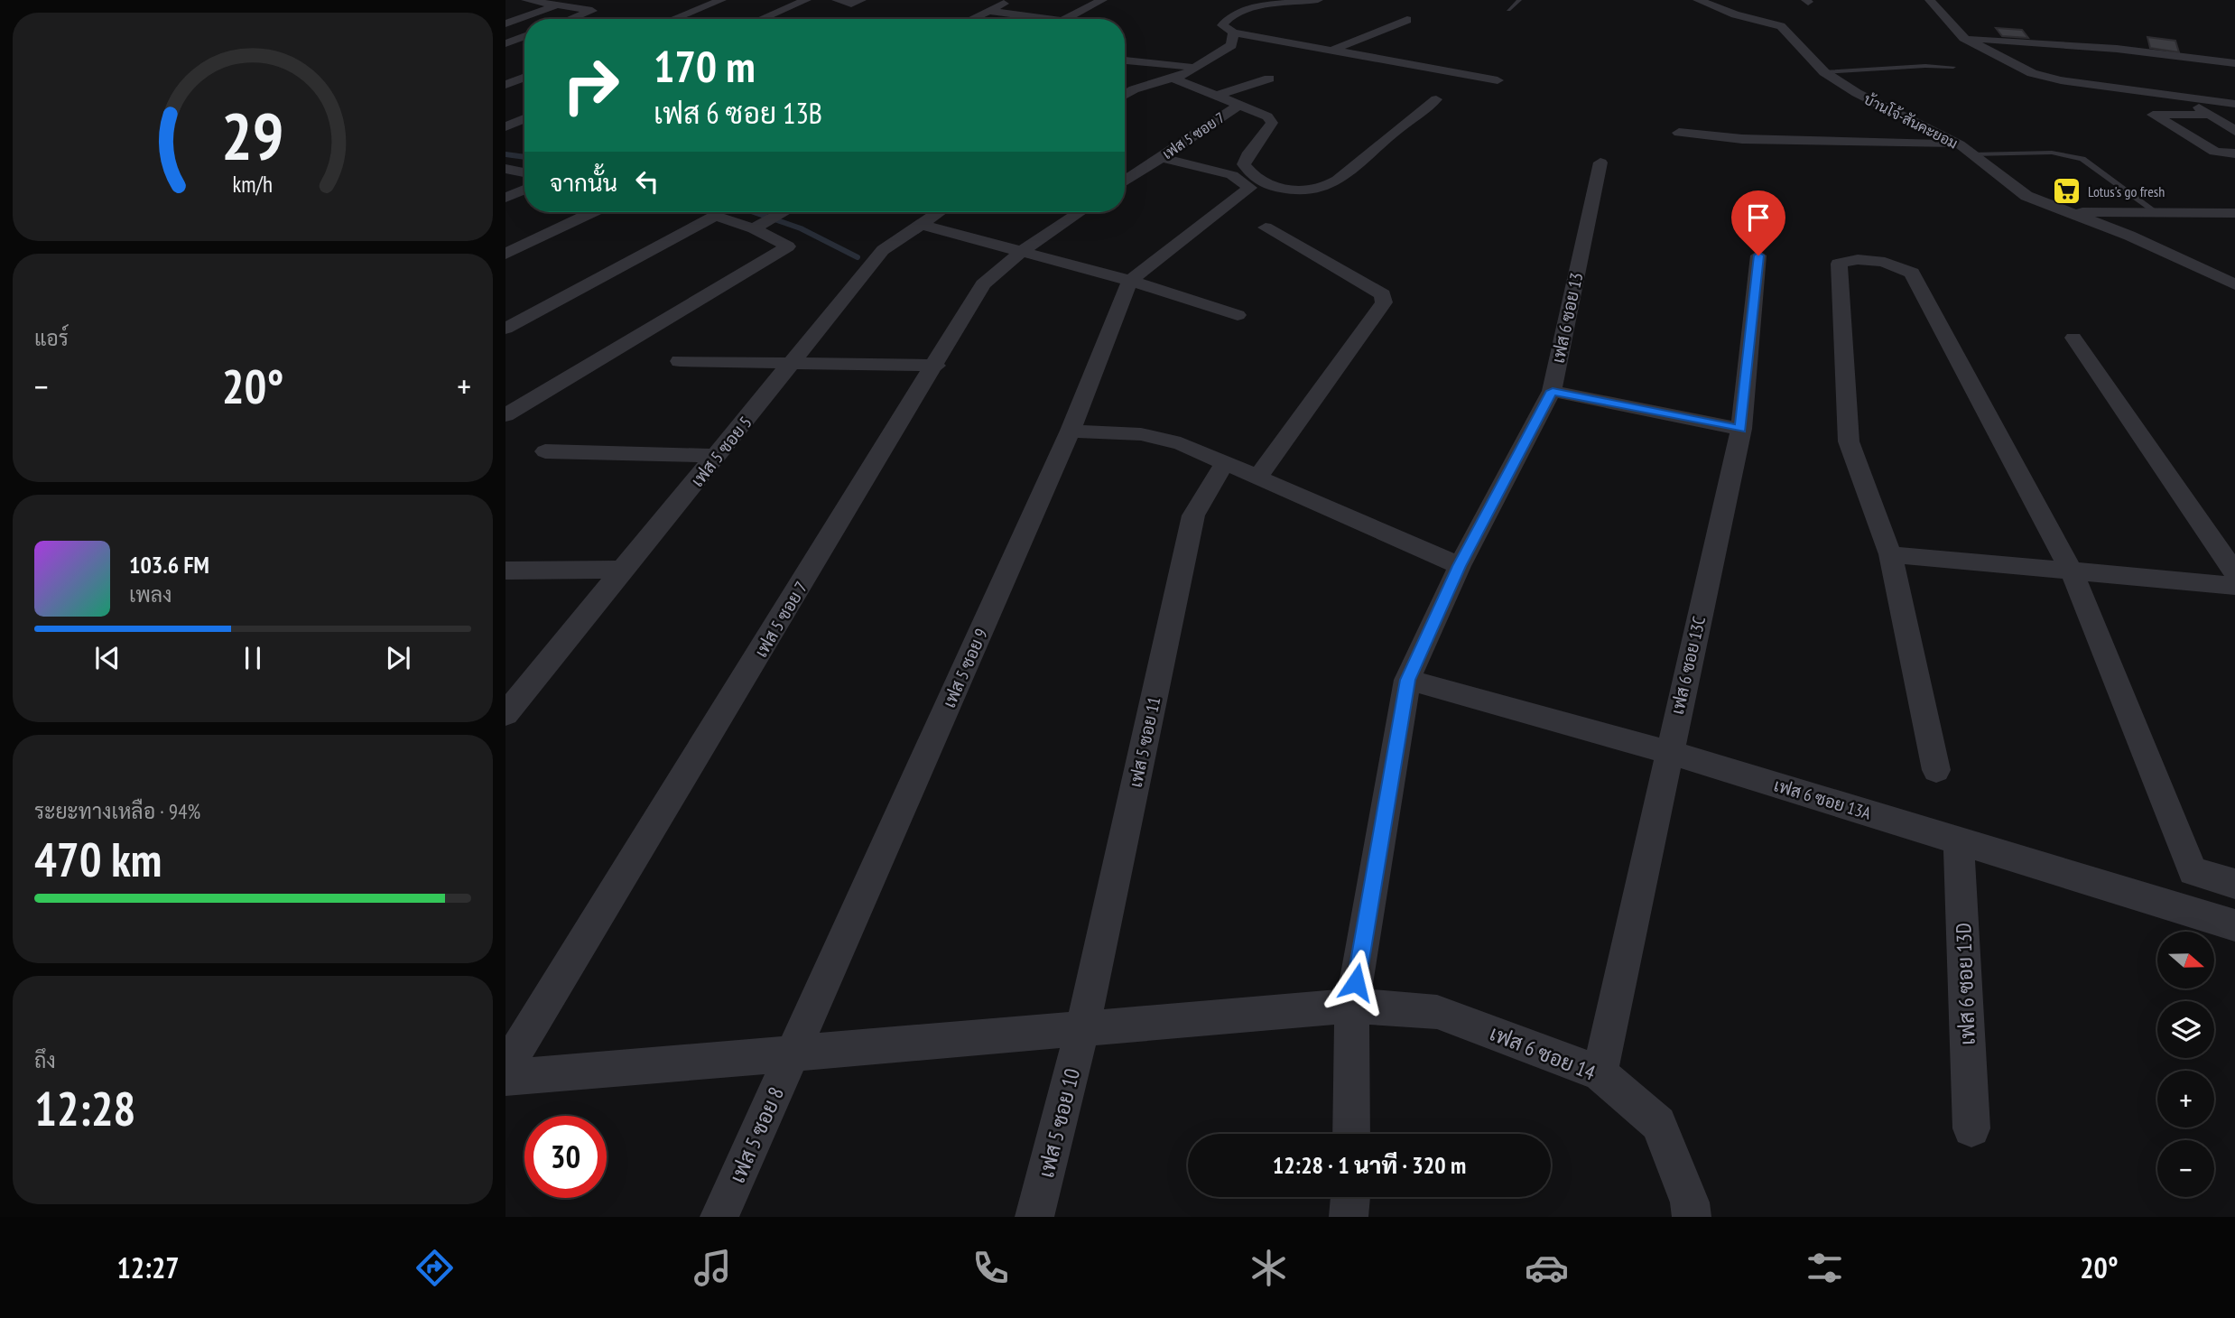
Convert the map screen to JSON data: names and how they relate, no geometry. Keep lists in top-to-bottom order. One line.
{"streets":{"street":["บ้านโจ้-สันคะยอม","เฟส 5 ซอย 7","เฟส 6 ซอย 13","เฟส 5 ซอย 5","เฟส 6 ซอย 13C","เฟส 5 ซอย 9","เฟส 5 ซอย 11","เฟส 6 ซอย 13A","เฟส 6 ซอย 13D","เฟส 6 ซอย 14","เฟส 5 ซอย 10","เฟส 5 ซอย 8"]},"crossings":[["เฟส 6 ซอย 13","เฟส 6 ซอย 13A"],["เฟส 6 ซอย 13","เฟส 6 ซอย 14"],["เฟส 6 ซอย 13C","เฟส 6 ซอย 13A"],["เฟส 6 ซอย 13C","เฟส 6 ซอย 14"],["เฟส 5 ซอย 9","เฟส 6 ซอย 14"],["เฟส 5 ซอย 9","เฟส 5 ซอย 8"],["เฟส 5 ซอย 11","เฟส 6 ซอย 14"],["เฟส 5 ซอย 11","เฟส 5 ซอย 10"],["เฟส 6 ซอย 13A","เฟส 6 ซอย 13D"],["เฟส 6 ซอย 14","เฟส 5 ซอย 10"],["เฟส 6 ซอย 14","เฟส 5 ซอย 8"]],"places":{"supermarket":["Lotus's go fresh"]},"north":"right","page":{"turn":["170 m","เฟส 6 ซอย 13B"],"then":"จากนั้น","tile":["แอร์",["ระยะทางเหลือ · 94%","470 km"],["ถึง","12:28"]],"heat":["−","20°","+"],"song":["103.6 FM","เพลง"],"map_buttons":["+","−"],"limit":"30","trip":"12:28 · 1 นาที · 320 m","tabs":["12:27","20°"],"gauge":["29","km/h"]}}
